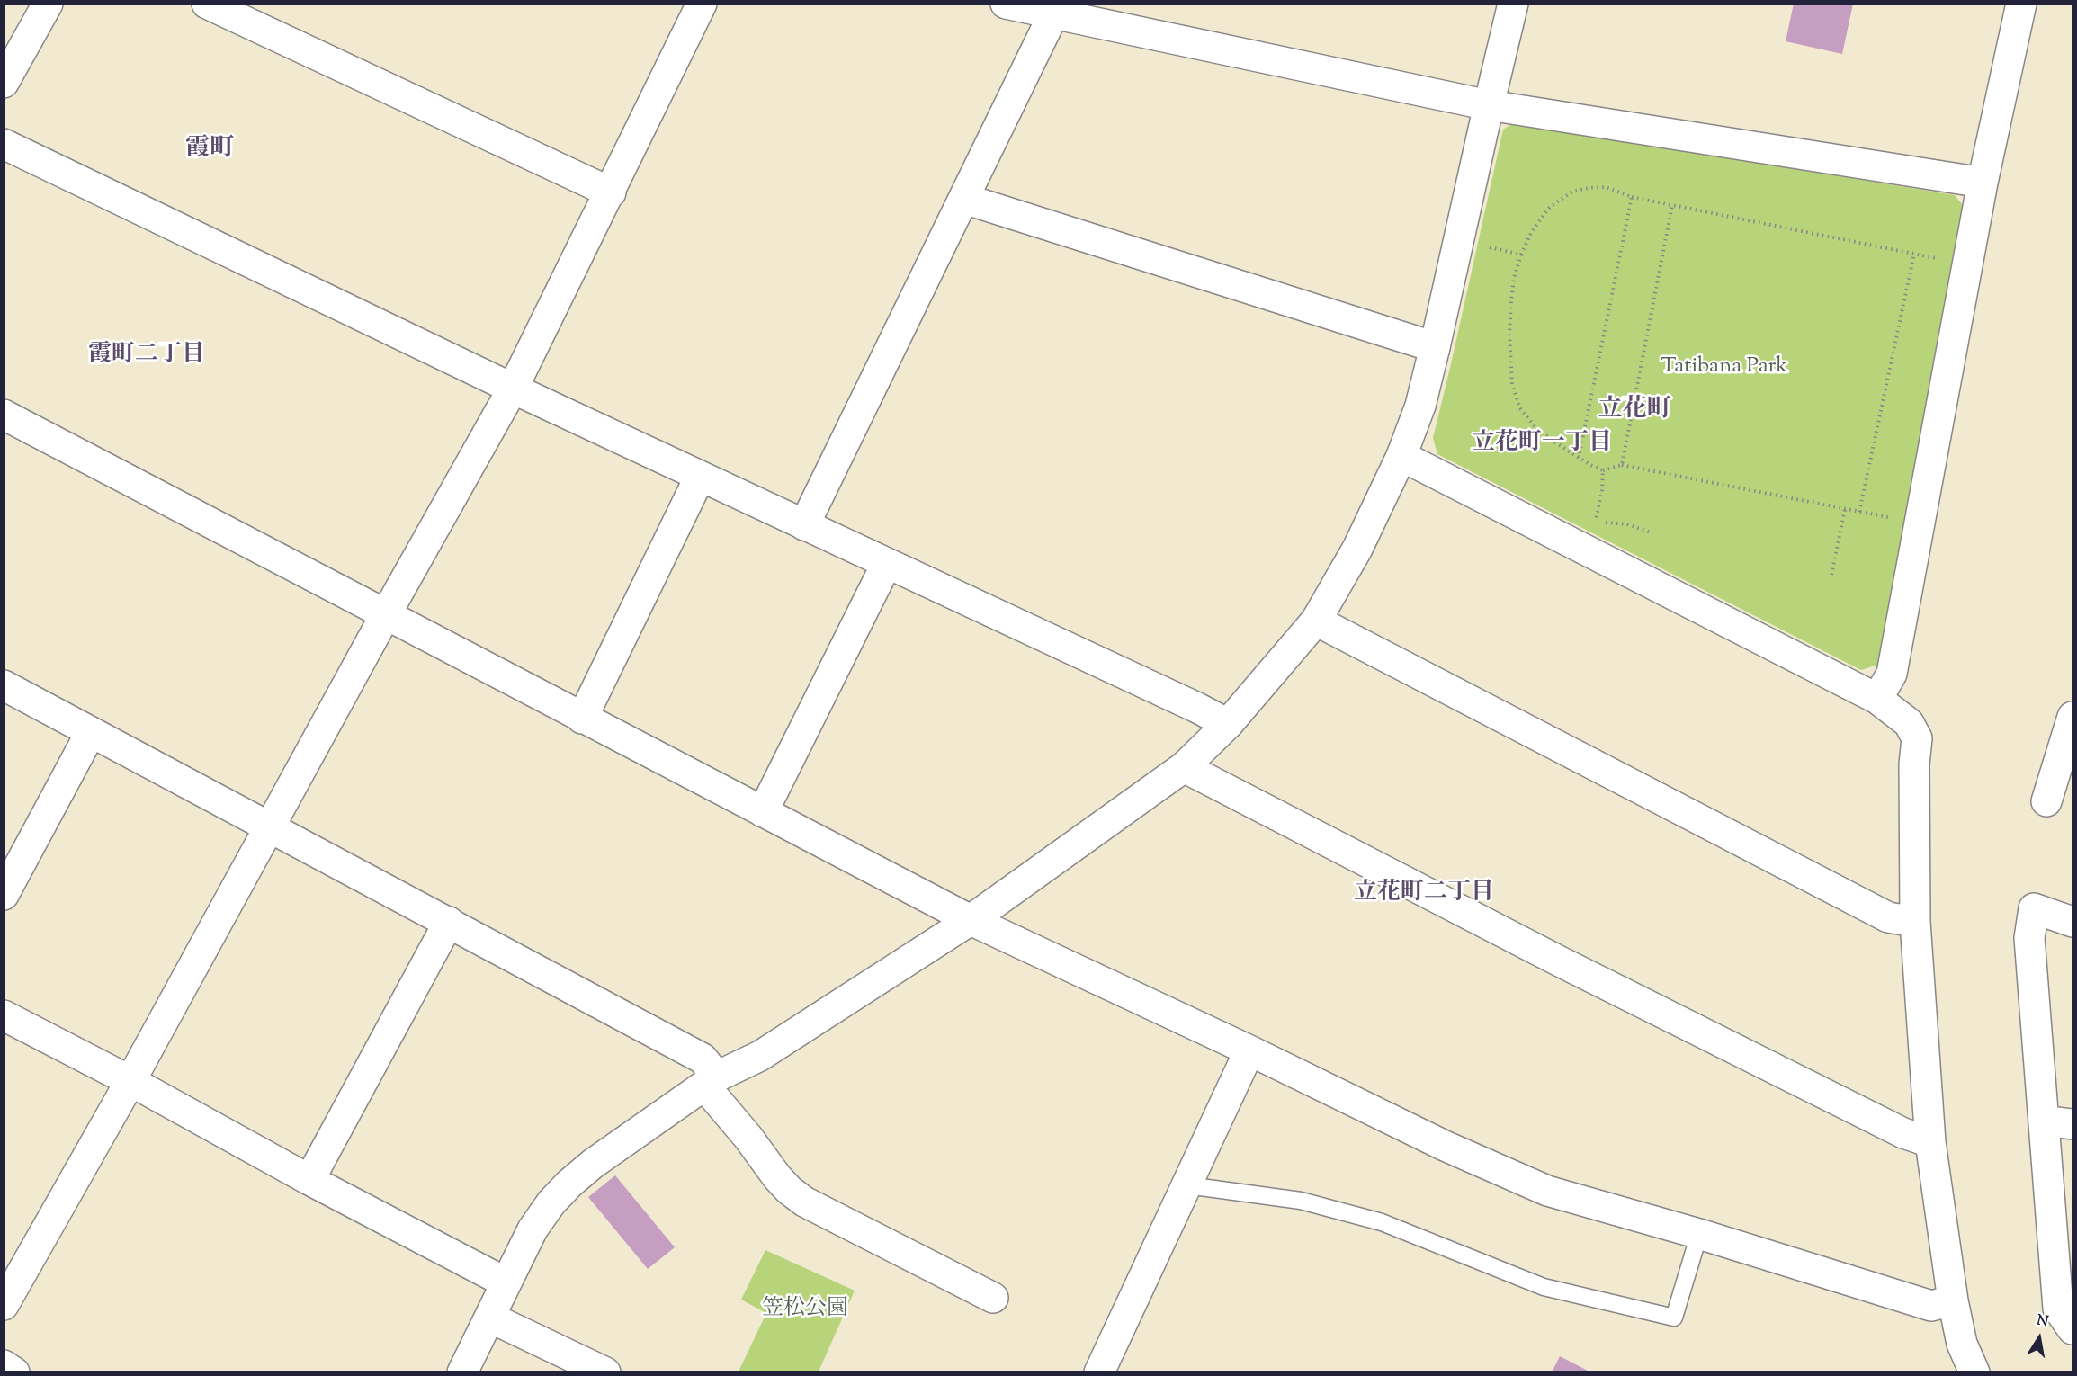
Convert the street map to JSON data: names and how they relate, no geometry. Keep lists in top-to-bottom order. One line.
{"districts":["霞町","霞町二丁目","立花町","立花町一丁目","立花町二丁目"],"parks":["Tatibana Park","笠松公園"],"north":"top"}
